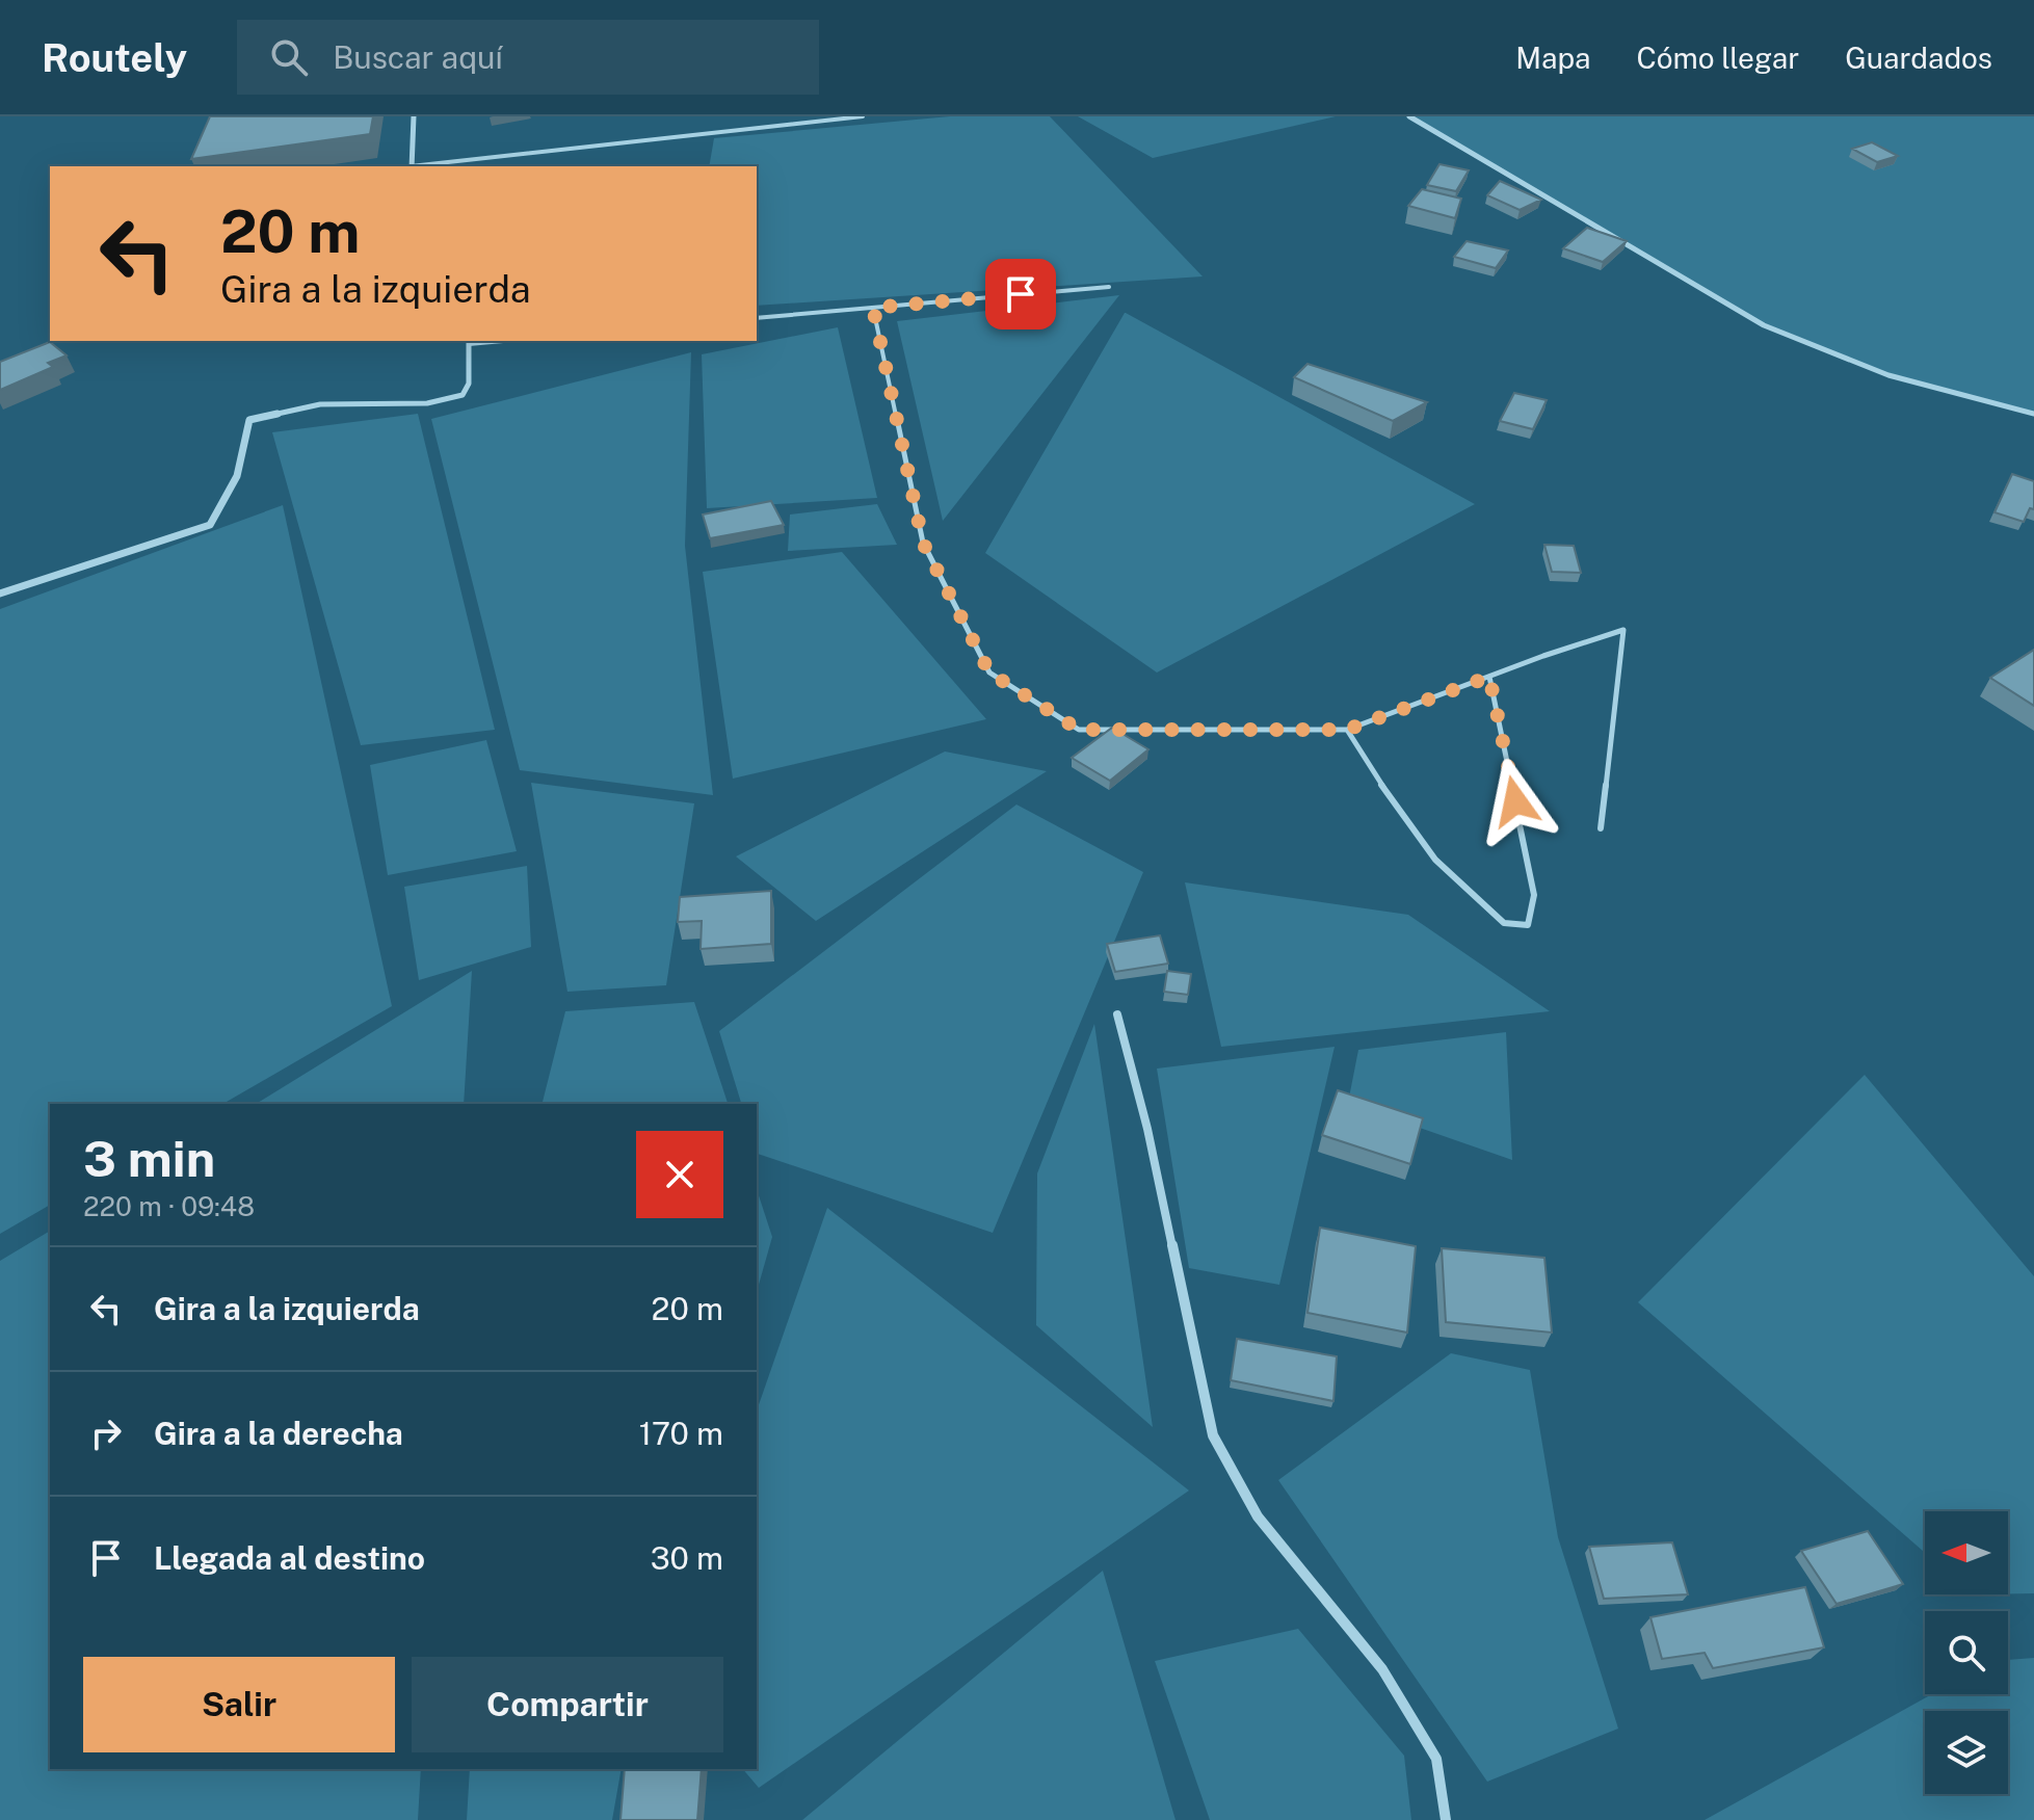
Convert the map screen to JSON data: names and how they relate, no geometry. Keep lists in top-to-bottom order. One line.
{"north":"left","page":{"header":"Routely","search":"Buscar aquí","nav":["Mapa","Cómo llegar","Guardados"],"turn":["20 m","Gira a la izquierda"],"heading":["3 min","220 m · 09:48"],"list":[{"name":"Gira a la izquierda","value":"20 m"},{"name":"Gira a la derecha","value":"170 m"},{"name":"Llegada al destino","value":"30 m"}],"buttons":["Salir","Compartir"]}}
